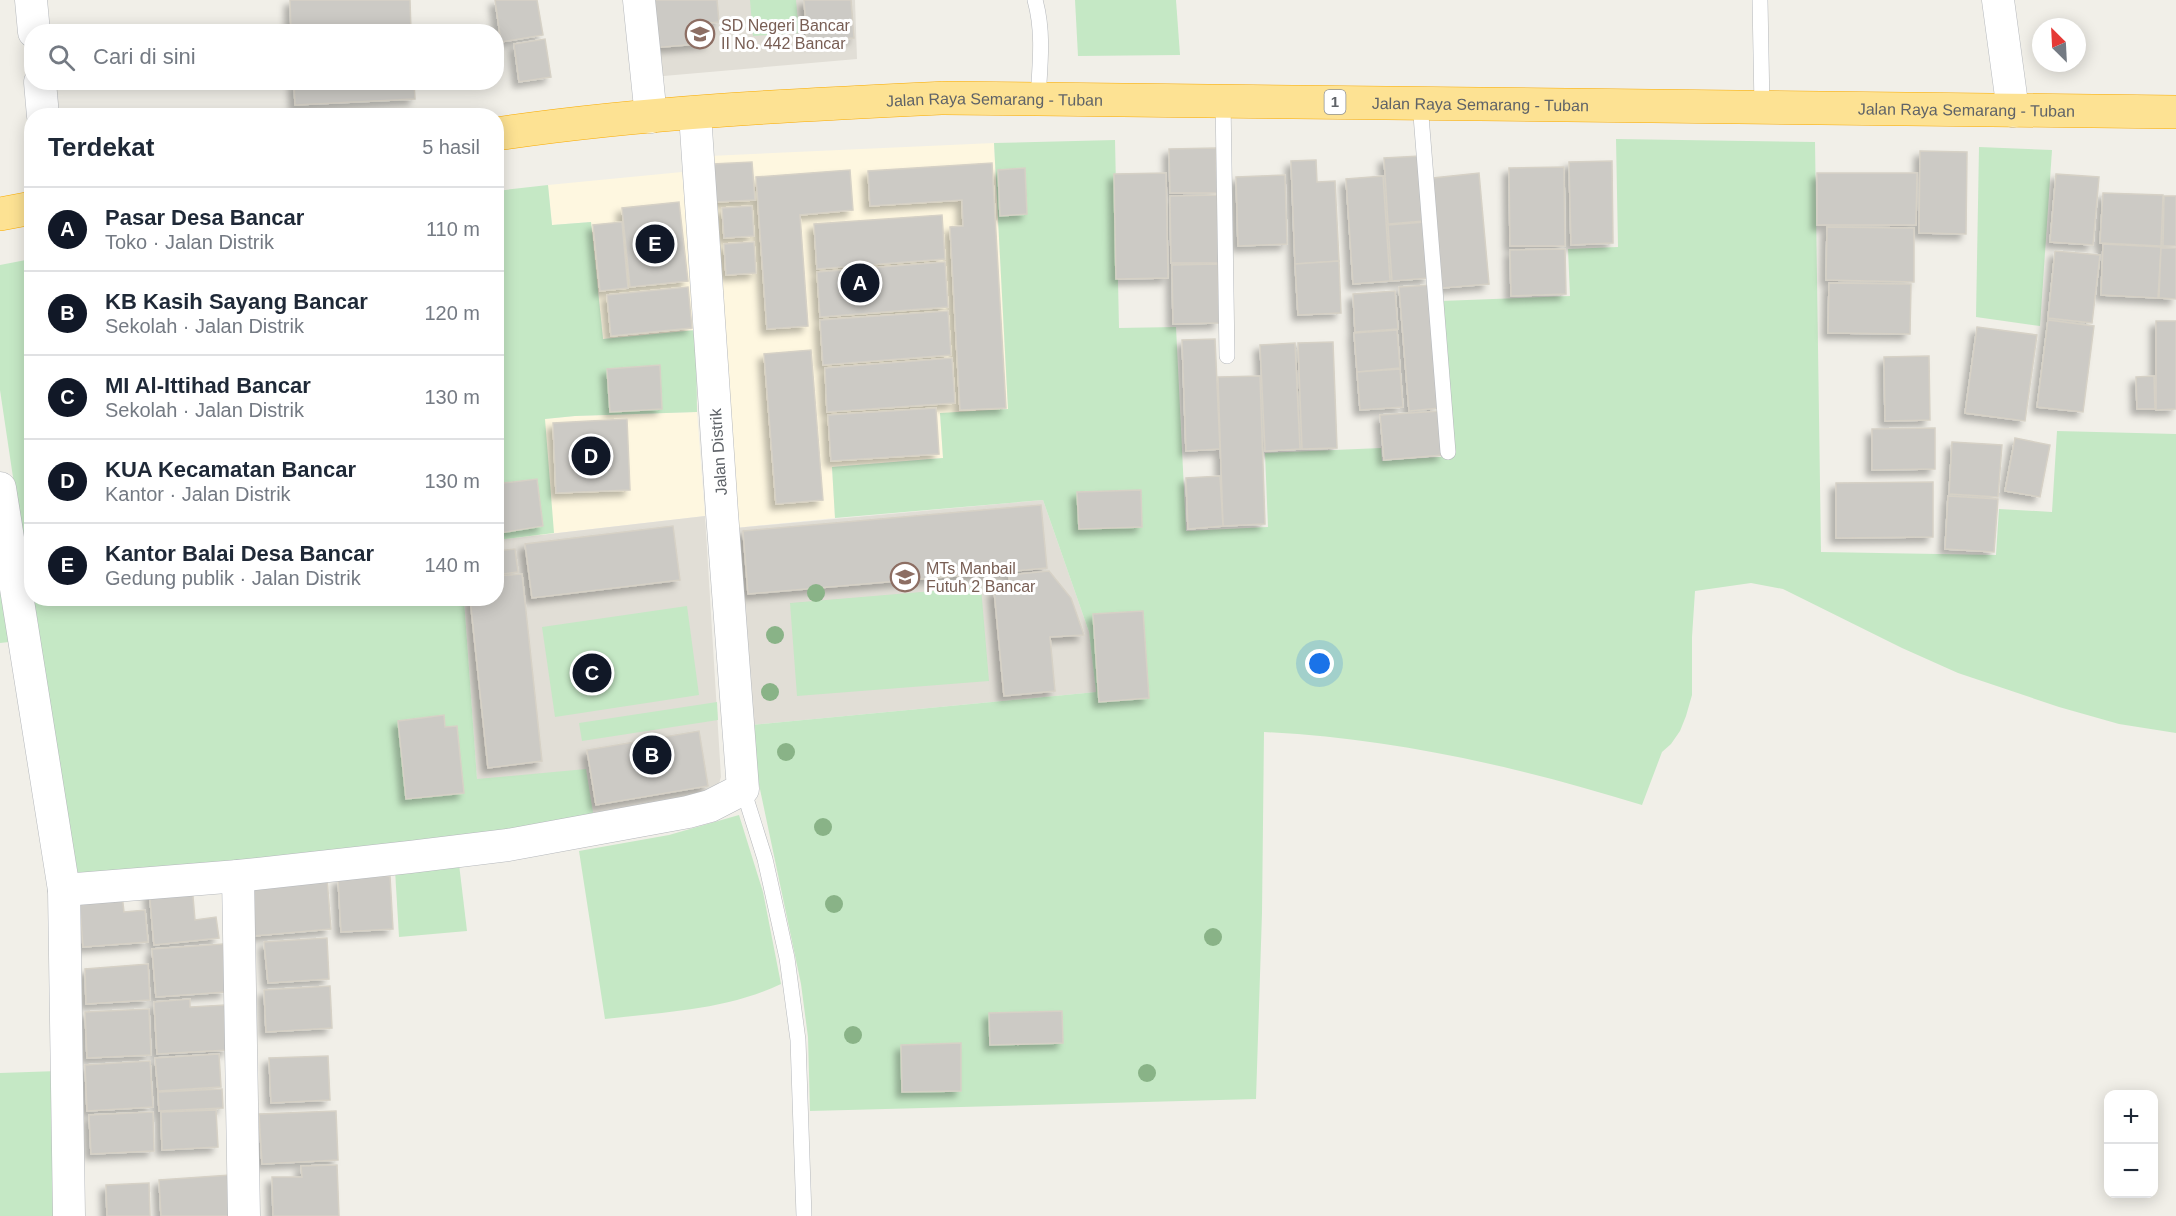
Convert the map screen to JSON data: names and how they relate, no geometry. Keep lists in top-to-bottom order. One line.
{"streets":{"highway":["Jalan Raya Semarang - Tuban","1"],"street":["Jalan Distrik"]},"crossings":[["Jalan Raya Semarang - Tuban","Jalan Distrik"]],"places":{"school or university":["SD Negeri Bancar II No. 442 Bancar","MTs Manbail Futuh 2 Bancar"]},"north":"top left","page":{"search":"Cari di sini","heading":["Terdekat","5 hasil"],"list":[{"mark":"A","name":"Pasar Desa Bancar","note":"Toko · Jalan Distrik","value":"110 m"},{"mark":"B","name":"KB Kasih Sayang Bancar","note":"Sekolah · Jalan Distrik","value":"120 m"},{"mark":"C","name":"MI Al-Ittihad Bancar","note":"Sekolah · Jalan Distrik","value":"130 m"},{"mark":"D","name":"KUA Kecamatan Bancar","note":"Kantor · Jalan Distrik","value":"130 m"},{"mark":"E","name":"Kantor Balai Desa Bancar","note":"Gedung publik · Jalan Distrik","value":"140 m"}],"pins":["E","A","D","C","B"],"map_buttons":["+","−"]}}
